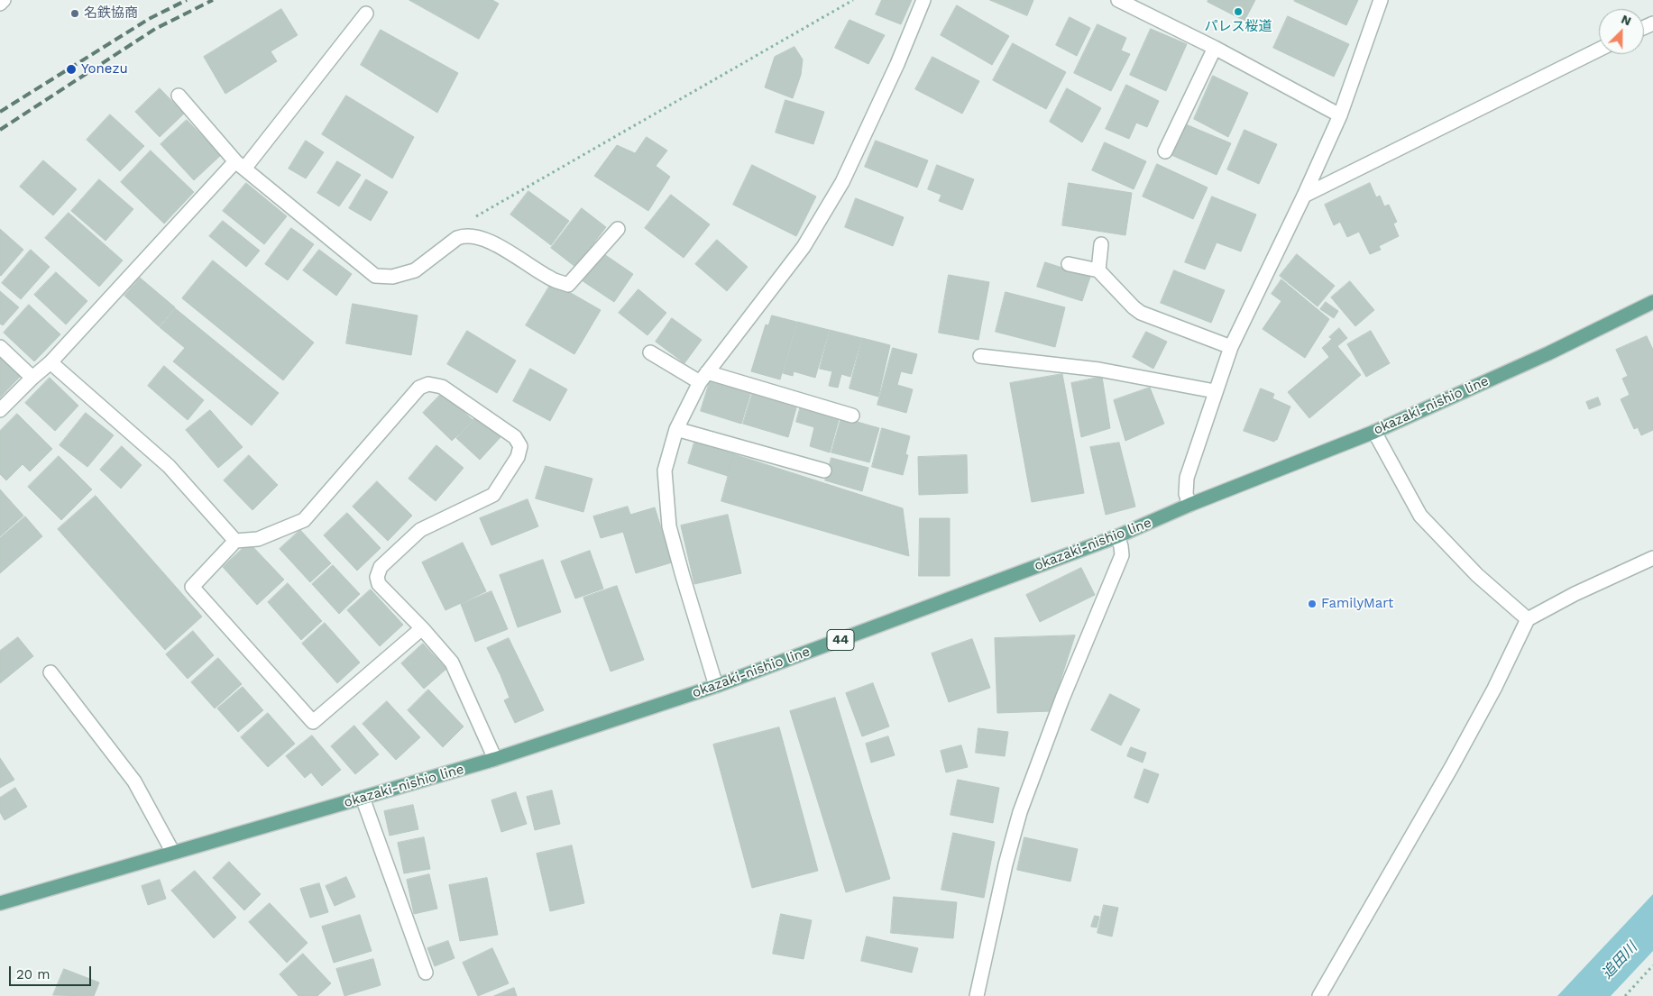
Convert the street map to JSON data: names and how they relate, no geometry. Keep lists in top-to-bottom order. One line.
{"streets":{"main road":["okazaki-nishio line","44"]},"water":["追田川"],"places":["パレス桜道","名鉄協商","Yonezu","FamilyMart"],"scale_bar":"20 m","north":"top right"}
